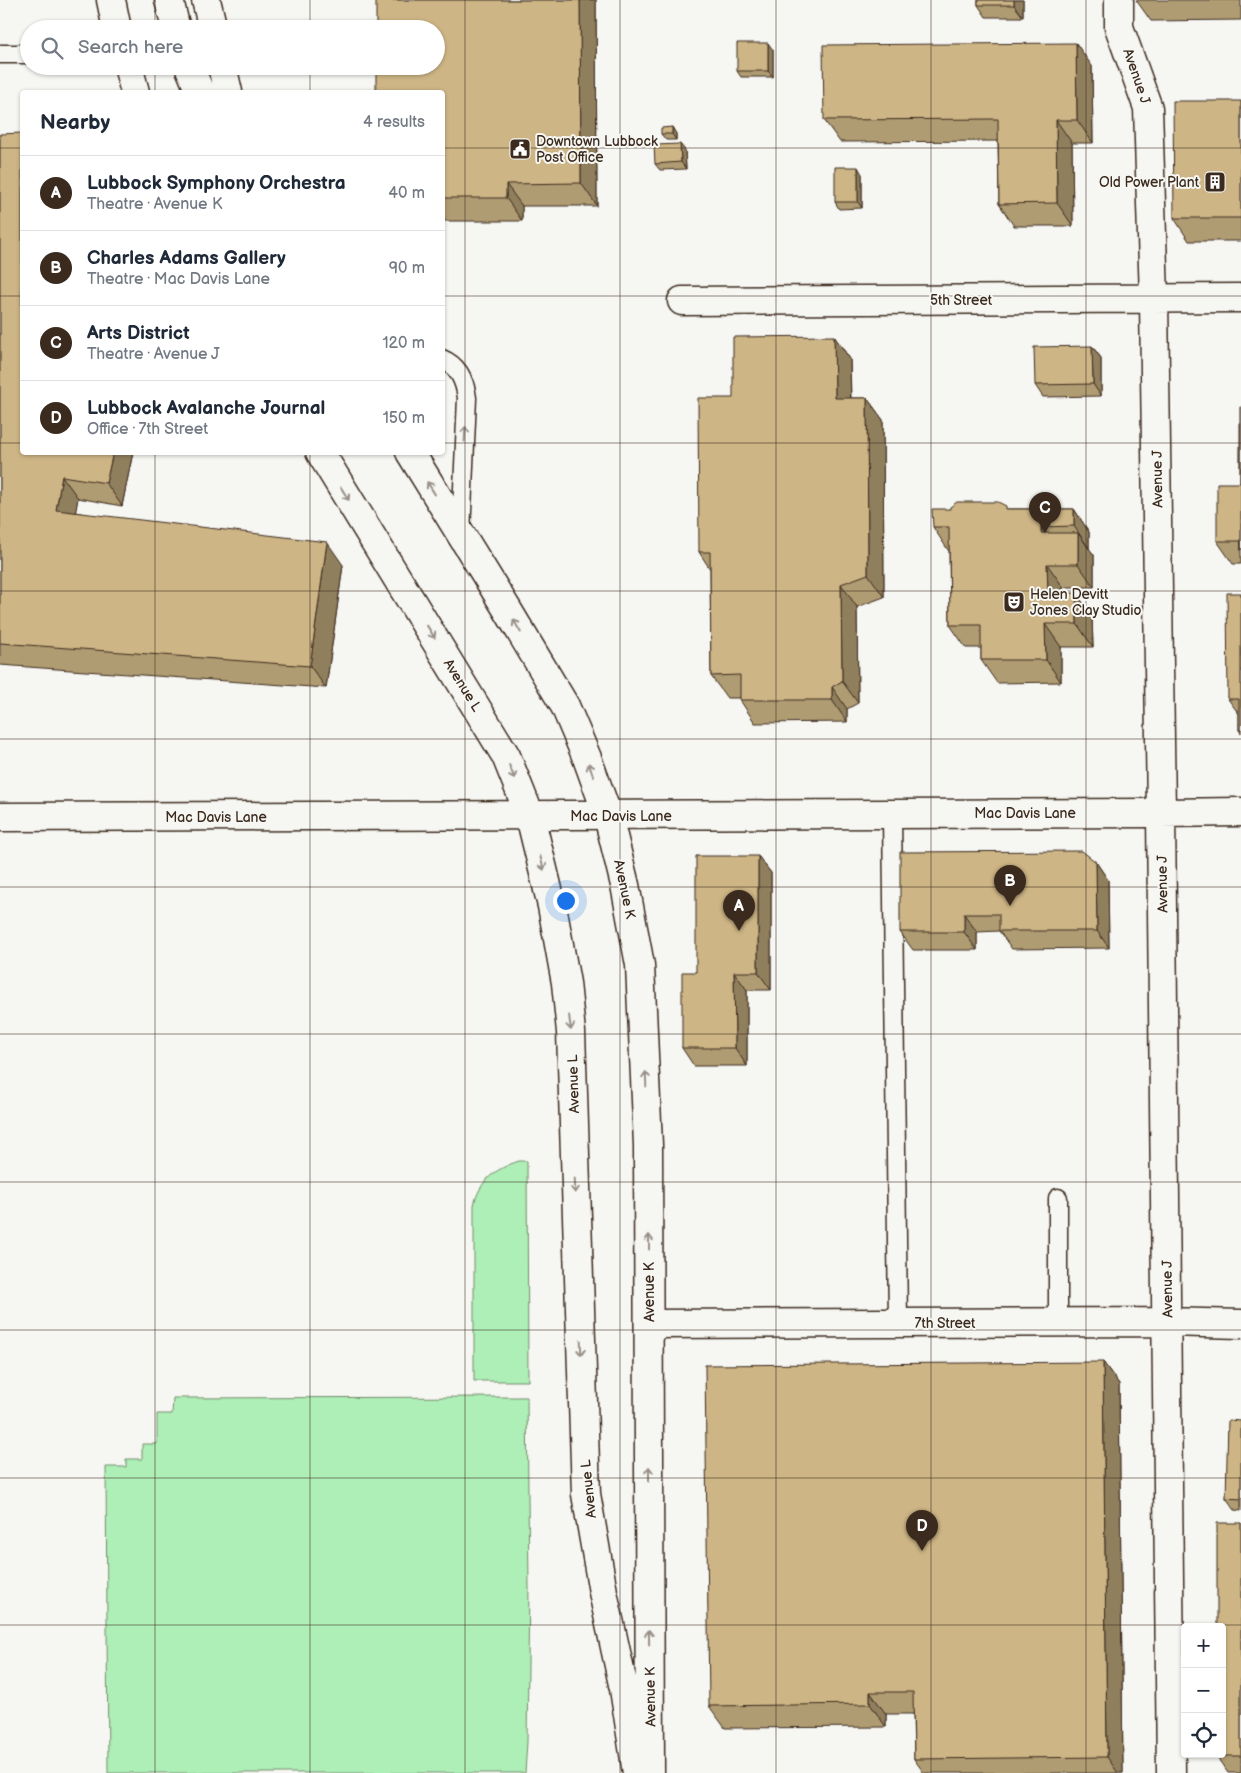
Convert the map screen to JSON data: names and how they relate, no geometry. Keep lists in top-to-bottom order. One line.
{"streets":{"street":["Avenue J","5th Street","Avenue L","Mac Davis Lane","Avenue K","7th Street"]},"crossings":[["Avenue J","5th Street"],["Avenue J","Mac Davis Lane"],["Avenue J","7th Street"],["Avenue L","Mac Davis Lane"],["Mac Davis Lane","Avenue K"],["Avenue K","7th Street"]],"one_way":["Avenue L","Avenue K"],"places":{"public building":["Downtown Lubbock Post Office"],"building":["Old Power Plant"],"theatre":["Helen Devitt Jones Clay Studio"]},"page":{"search":"Search here","heading":["Nearby","4 results"],"list":[{"mark":"A","name":"Lubbock Symphony Orchestra","note":"Theatre · Avenue K","value":"40 m"},{"mark":"B","name":"Charles Adams Gallery","note":"Theatre · Mac Davis Lane","value":"90 m"},{"mark":"C","name":"Arts District","note":"Theatre · Avenue J","value":"120 m"},{"mark":"D","name":"Lubbock Avalanche Journal","note":"Office · 7th Street","value":"150 m"}],"pins":["C","B","A","D"],"map_buttons":["+","−"]}}
